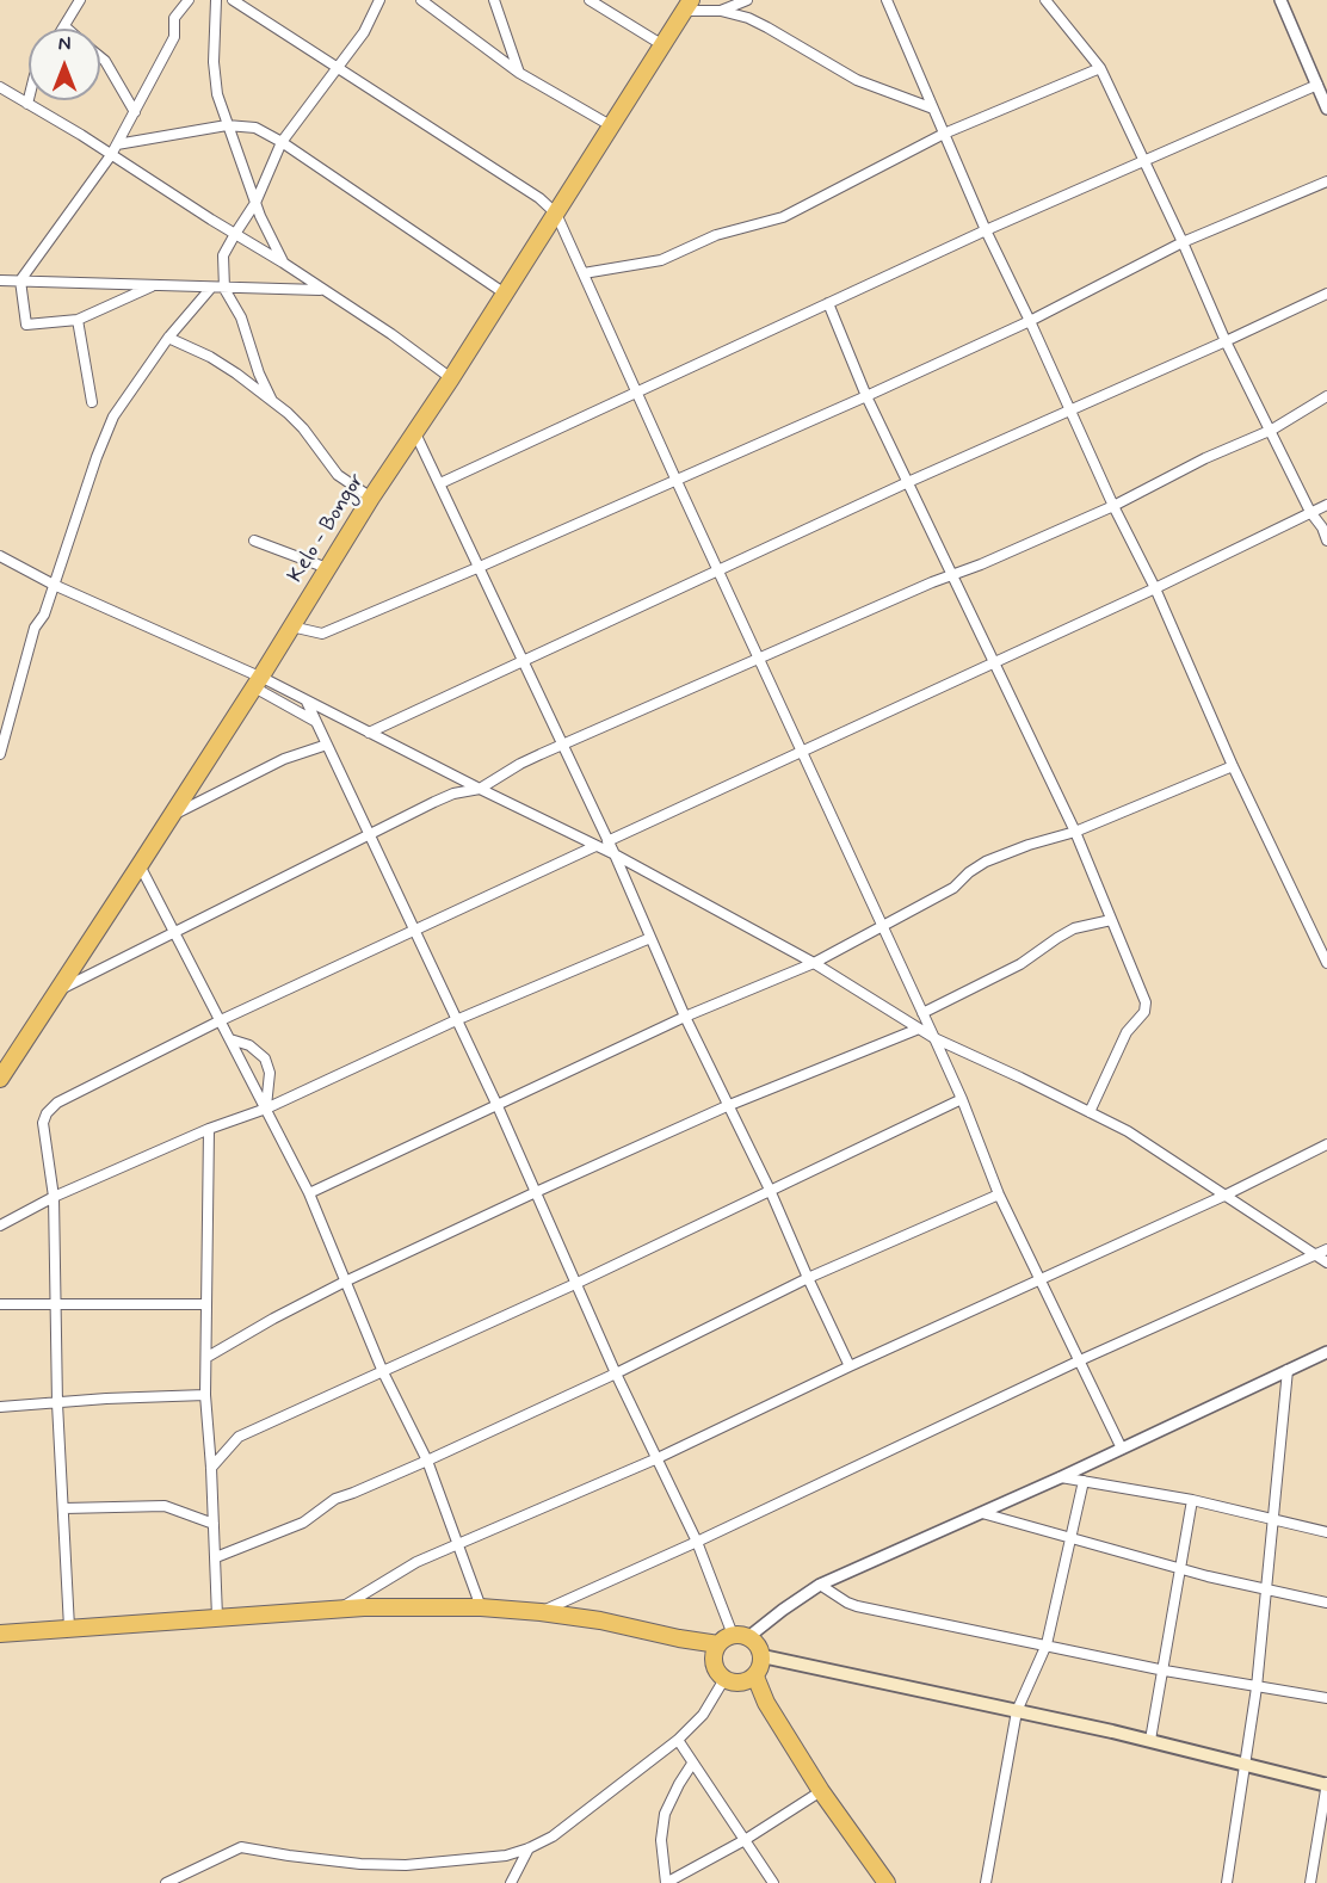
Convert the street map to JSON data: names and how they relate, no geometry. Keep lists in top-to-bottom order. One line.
{"streets":{"highway":["Kelo - Bongor"]},"north":"top"}
